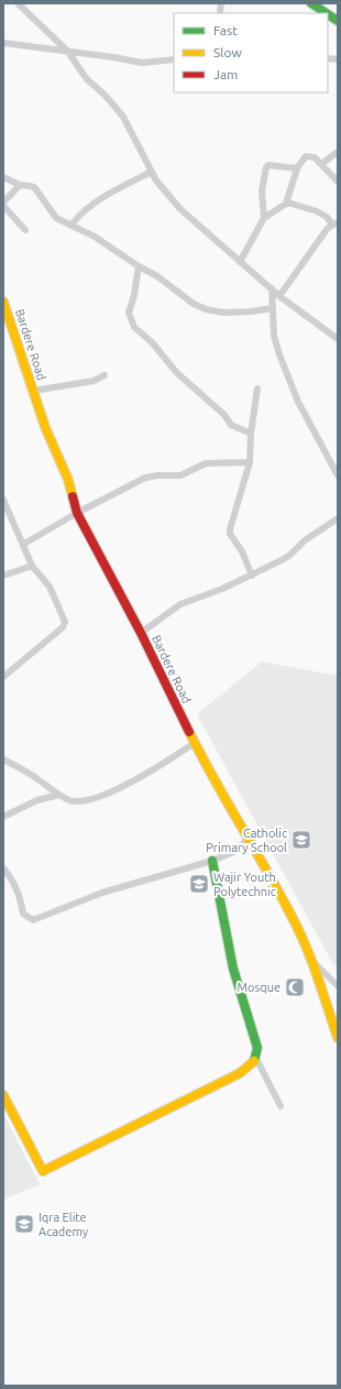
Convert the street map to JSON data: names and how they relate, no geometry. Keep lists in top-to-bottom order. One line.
{"streets":{"street":["Bardere Road"]},"places":{"school or university":["Catholic Primary School","Wajir Youth Polytechnic","Iqra Elite Academy"],"mosque":["Mosque"]},"legend":["Fast","Slow","Jam"]}
